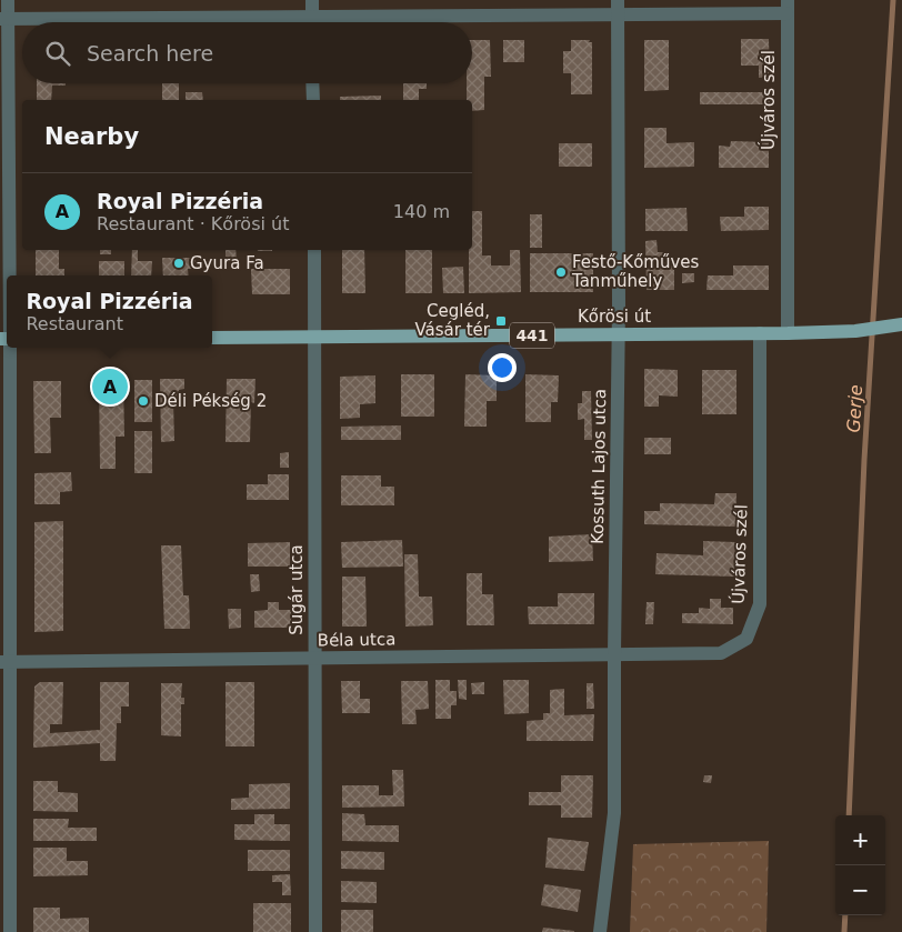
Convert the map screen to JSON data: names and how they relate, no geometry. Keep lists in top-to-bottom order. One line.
{"streets":{"main road":["Kőrösi út","441"],"street":["Újváros szél","Kossuth Lajos utca","Sugár utca","Béla utca"]},"crossings":[["Újváros szél","Kőrösi út"],["Újváros szél","Kossuth Lajos utca"],["Újváros szél","Béla utca"],["Kőrösi út","Kossuth Lajos utca"],["Kőrösi út","Sugár utca"],["Kossuth Lajos utca","Béla utca"],["Sugár utca","Béla utca"]],"water":["Gerje"],"places":{"other":["Gyura Fa","Festő-Kőműves Tanműhely","Déli Pékség 2"],"transit":["Cegléd, Vásár tér"]},"page":{"search":"Search here","heading":"Nearby","list":[{"mark":"A","name":"Royal Pizzéria","note":"Restaurant · Kőrösi út","value":"140 m"}],"popup":["Royal Pizzéria","Restaurant"],"pins":"A","map_buttons":["+","−"]}}
